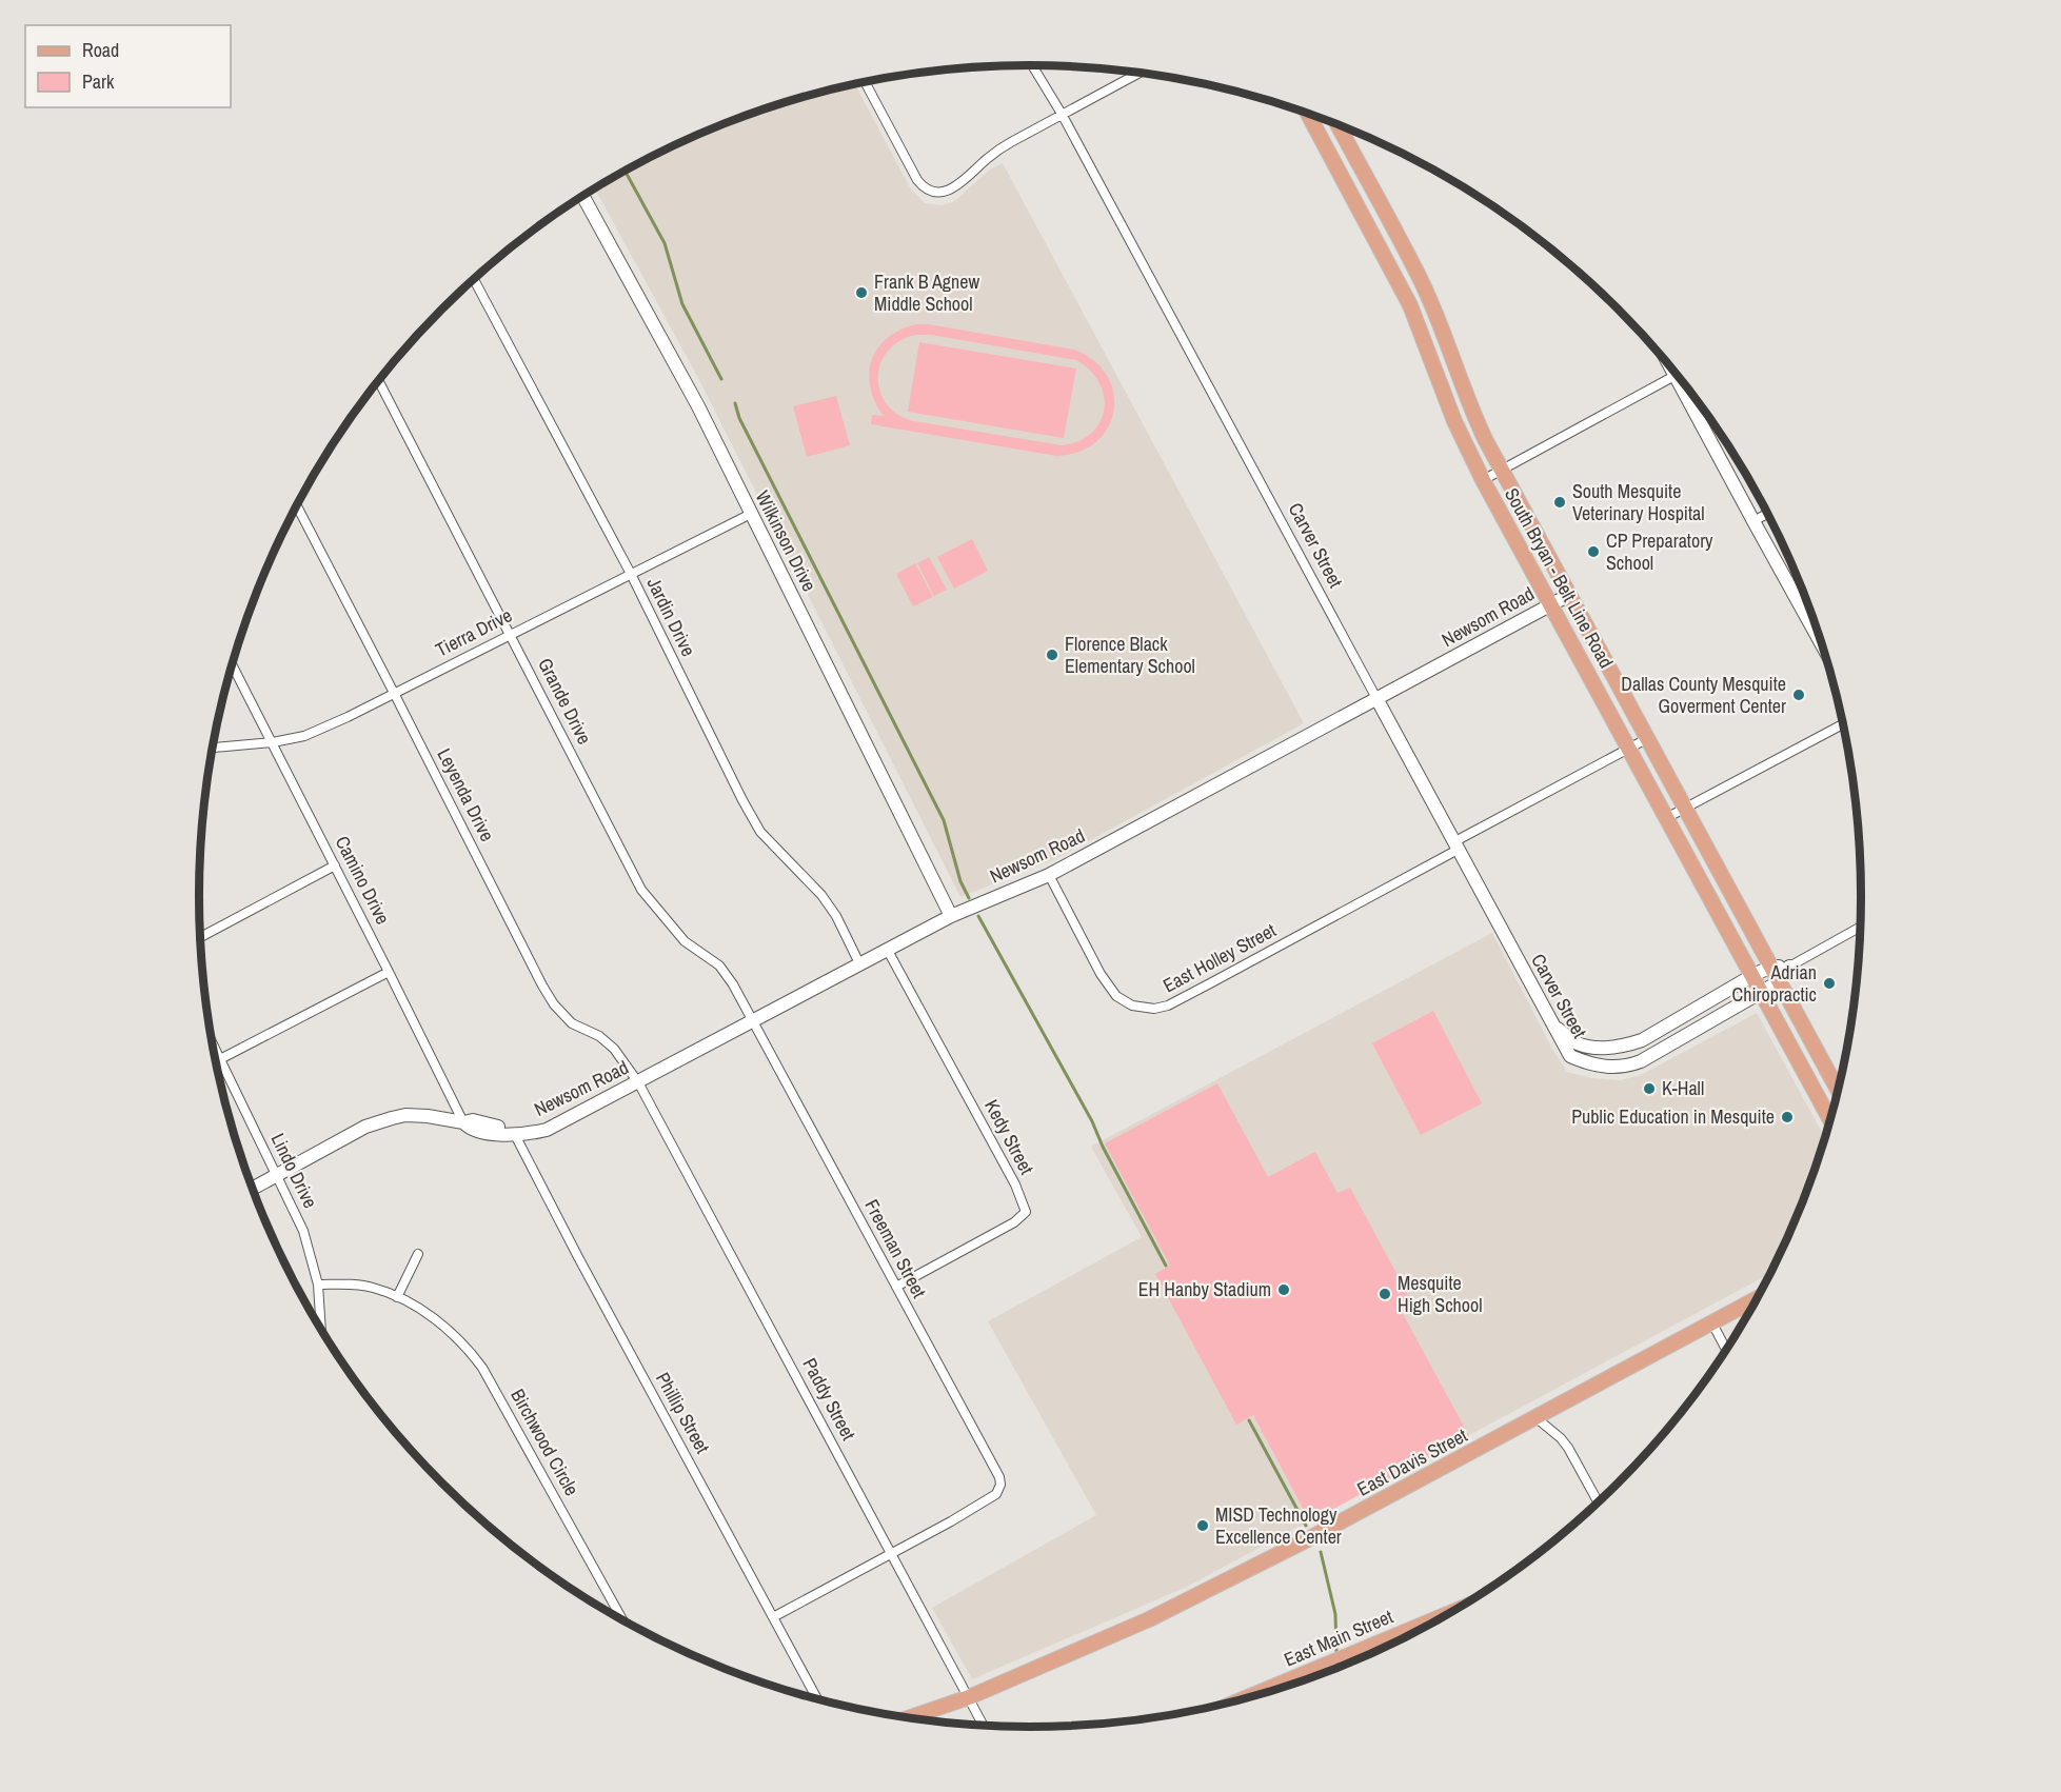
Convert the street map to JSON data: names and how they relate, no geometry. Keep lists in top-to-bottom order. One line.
{"streets":{"main road":["South Bryan - Belt Line Road","East Davis Street","East Main Street"],"street":["Wilkinson Drive","Carver Street","Jardin Drive","Newsom Road","Tierra Drive","Grande Drive","Leyenda Drive","Camino Drive","East Holley Street","Kedy Street","Lindo Drive","Freeman Street","Paddy Street","Phillip Street","Birchwood Circle"]},"crossings":[["Wilkinson Drive","Newsom Road"],["Wilkinson Drive","Tierra Drive"],["Carver Street","South Bryan - Belt Line Road"],["Carver Street","Newsom Road"],["Carver Street","East Holley Street"],["South Bryan - Belt Line Road","Newsom Road"],["South Bryan - Belt Line Road","East Holley Street"],["Jardin Drive","Newsom Road"],["Jardin Drive","Tierra Drive"],["Newsom Road","Grande Drive"],["Newsom Road","Leyenda Drive"],["Newsom Road","Camino Drive"],["Newsom Road","East Holley Street"],["Newsom Road","Kedy Street"],["Newsom Road","Lindo Drive"],["Newsom Road","Freeman Street"],["Newsom Road","Paddy Street"],["Newsom Road","Phillip Street"],["Tierra Drive","Grande Drive"],["Tierra Drive","Leyenda Drive"],["Tierra Drive","Camino Drive"],["Grande Drive","Freeman Street"],["Leyenda Drive","Paddy Street"],["Kedy Street","Freeman Street"],["Lindo Drive","Birchwood Circle"],["Freeman Street","Paddy Street"],["Paddy Street","East Davis Street"]],"places":["Frank B Agnew Middle School","South Mesquite Veterinary Hospital","CP Preparatory School","Florence Black Elementary School","Dallas County Mesquite Goverment Center","Adrian Chiropractic","K-Hall","Public Education in Mesquite","EH Hanby Stadium","Mesquite High School","MISD Technology Excellence Center"],"legend":["Road","Park"]}
